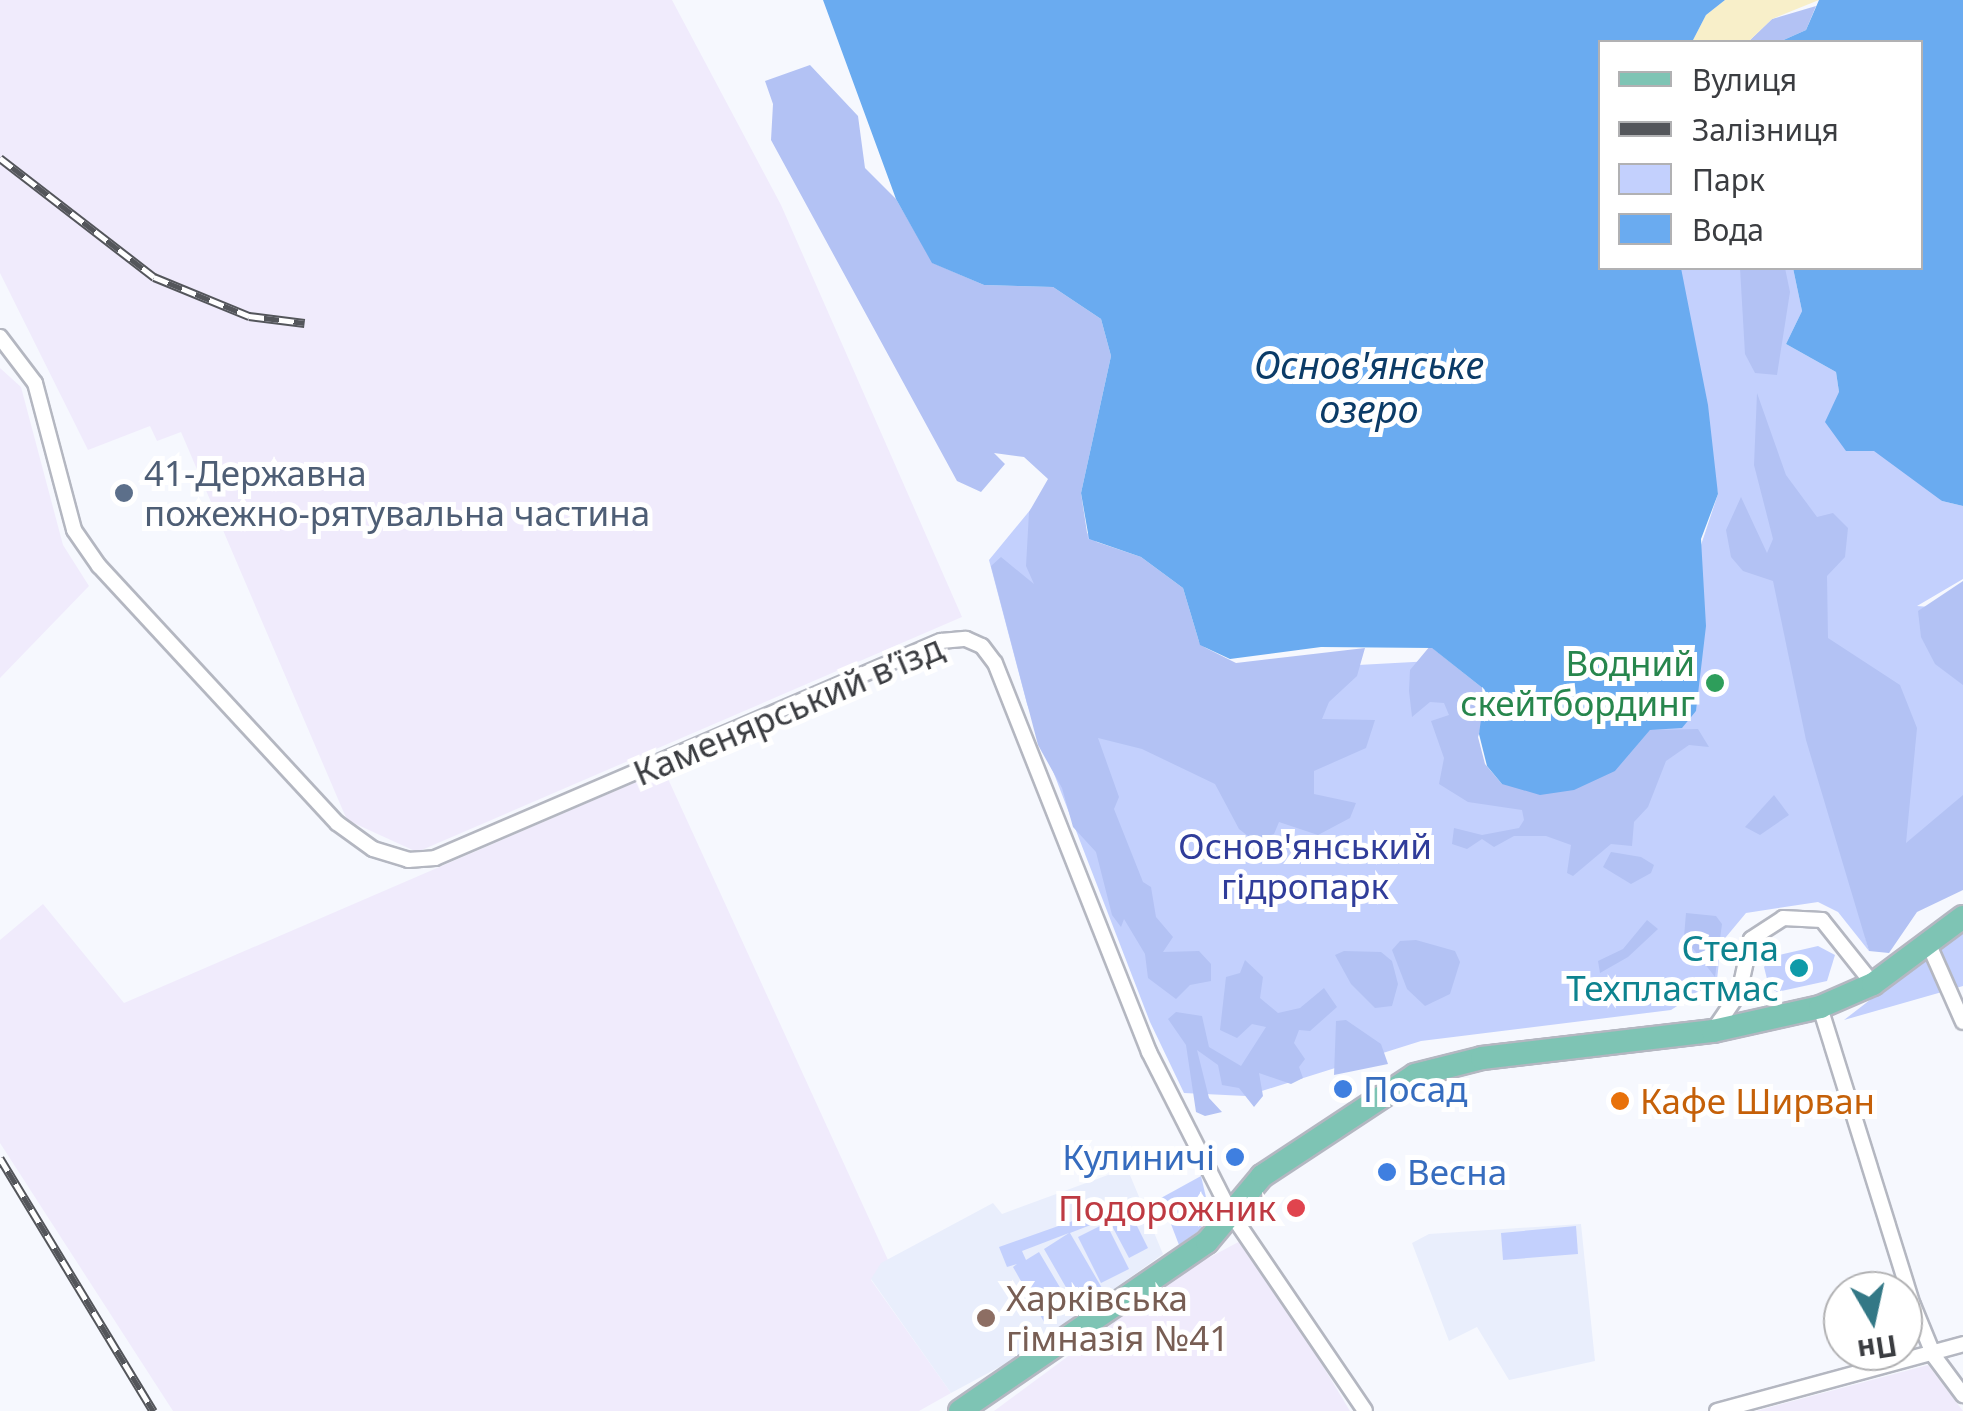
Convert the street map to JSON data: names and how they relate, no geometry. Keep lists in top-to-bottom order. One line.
{"streets":{"street":["Каменярський в’їзд"]},"water":["Основ'янське озеро"],"parks":["Основ'янський гідропарк"],"places":["41-Державна пожежно-рятувальна частина","Водний скейтбординг","Стела Техпластмас","Посад","Кафе Ширван","Кулиничі","Весна","Подорожник","Харківська гімназія №41"],"legend":["Вулиця","Залізниця","Парк","Вода"],"north":"bottom"}
